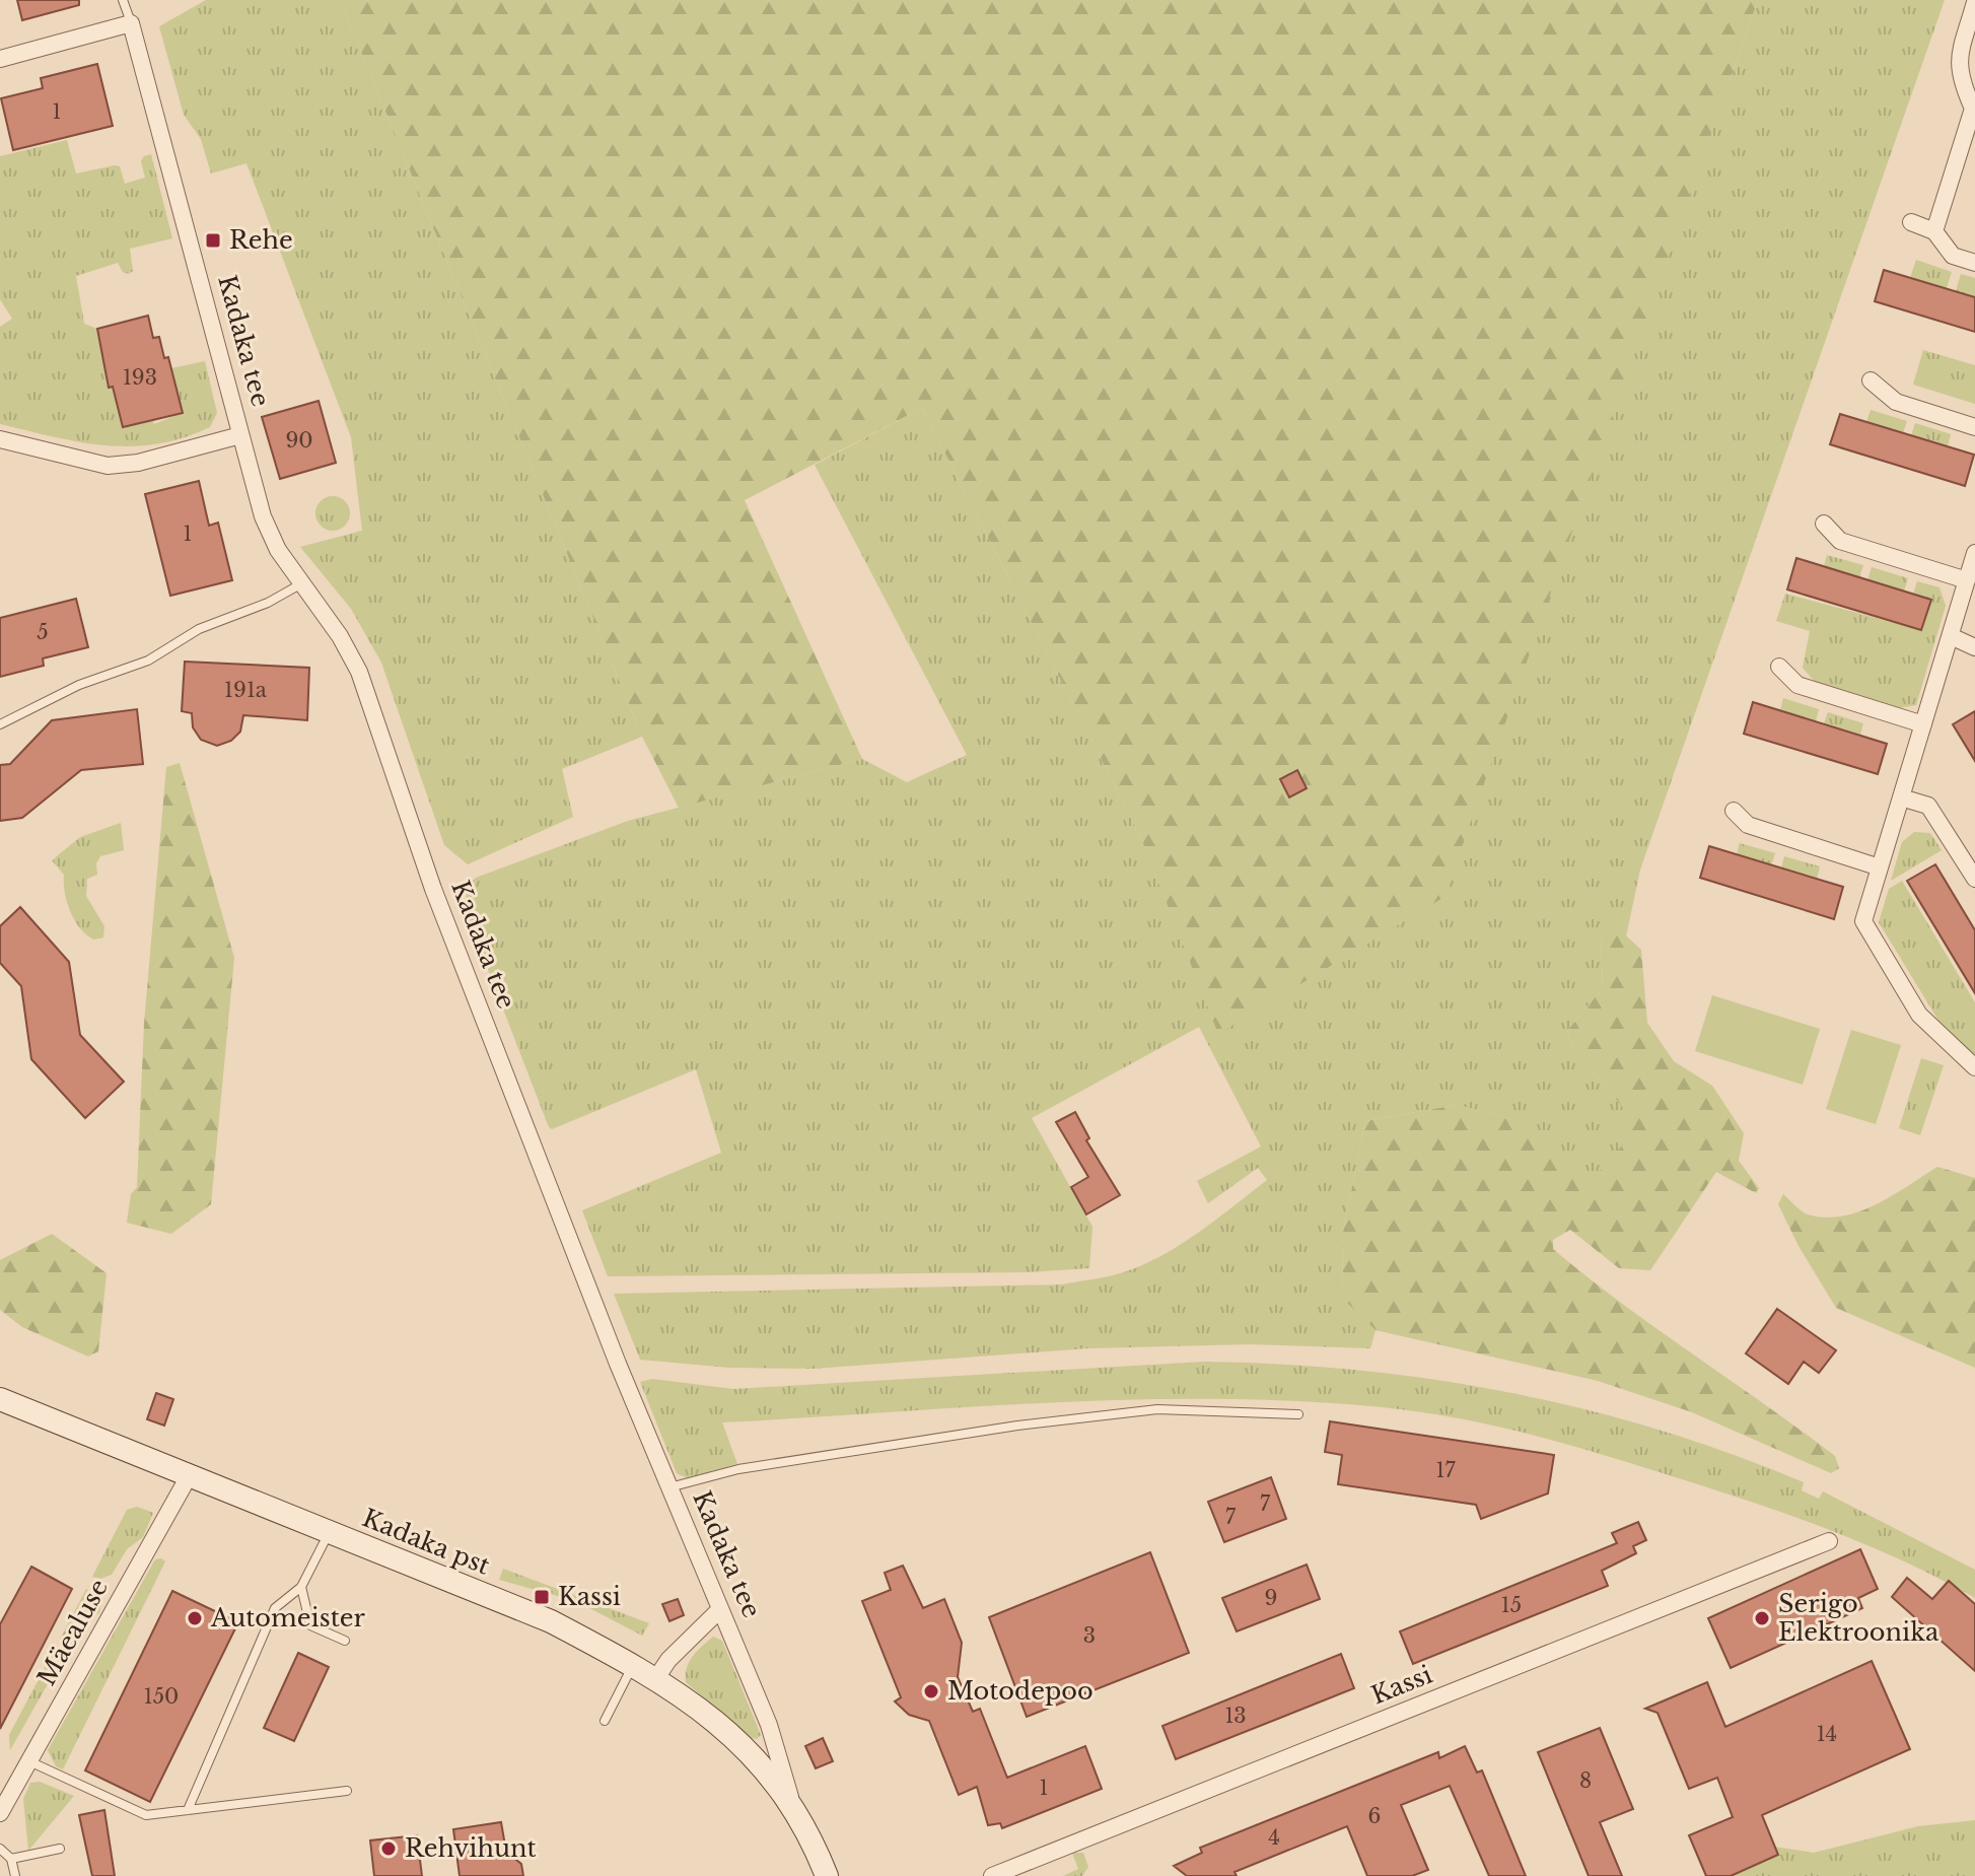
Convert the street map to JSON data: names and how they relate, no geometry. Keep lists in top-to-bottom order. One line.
{"streets":{"main road":["Kadaka tee","Kadaka pst"],"street":["Mäealuse","Kassi"]},"crossings":[["Kadaka tee","Kadaka pst"],["Kadaka pst","Mäealuse"]],"places":{"transit":["Rehe","Kassi"],"other":["Automeister","Serigo Elektroonika","Motodepoo","Rehvihunt"]},"house_numbers":["1","193","90","1","5","191a","17","7","7","9","15","3","150","13","14","8","1","6","4"]}
